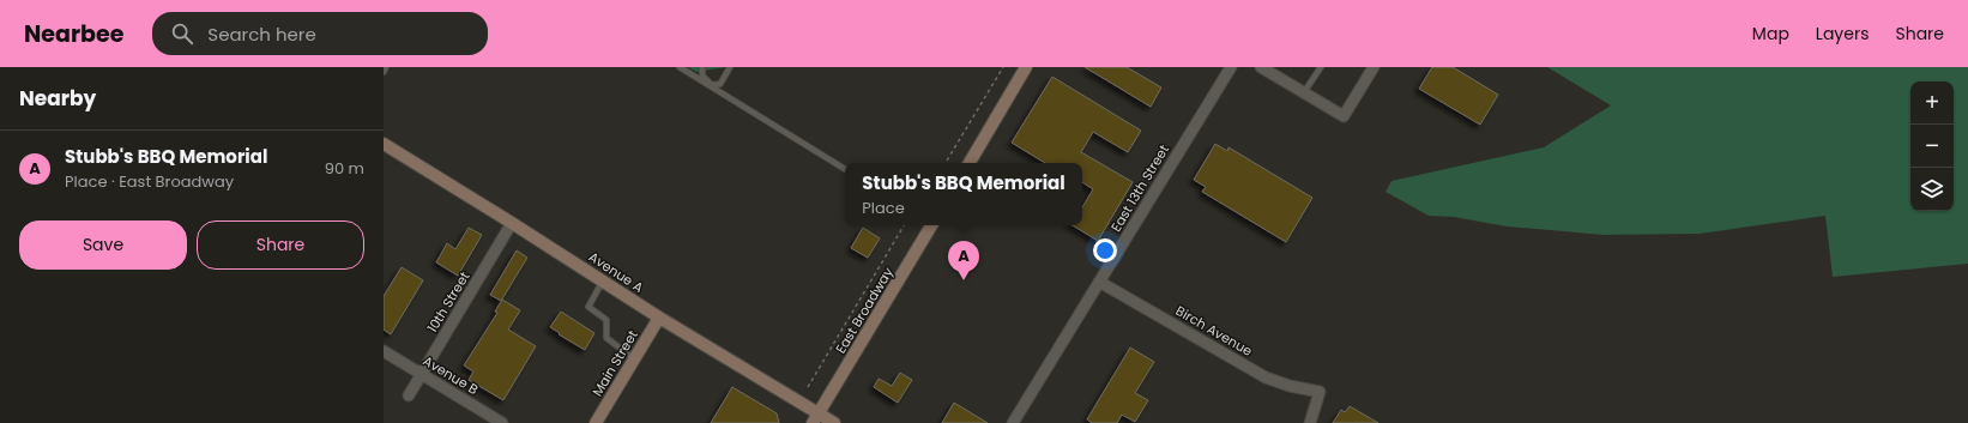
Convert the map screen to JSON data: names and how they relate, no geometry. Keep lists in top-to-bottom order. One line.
{"streets":{"main road":["Avenue A","East Broadway","Main Street"],"street":["East 13th Street","10th Street","Birch Avenue","Avenue B"]},"crossings":[["East 13th Street","Birch Avenue"],["Avenue A","10th Street"],["Avenue A","East Broadway"],["Avenue A","Main Street"],["10th Street","Avenue B"]],"page":{"header":"Nearbee","search":"Search here","nav":["Map","Layers","Share"],"heading":"Nearby","map_buttons":["+","−"],"list":[{"mark":"A","name":"Stubb's BBQ Memorial","note":"Place · East Broadway","value":"90 m"}],"popup":["Stubb's BBQ Memorial","Place"],"buttons":["Save","Share"],"pins":"A"}}
